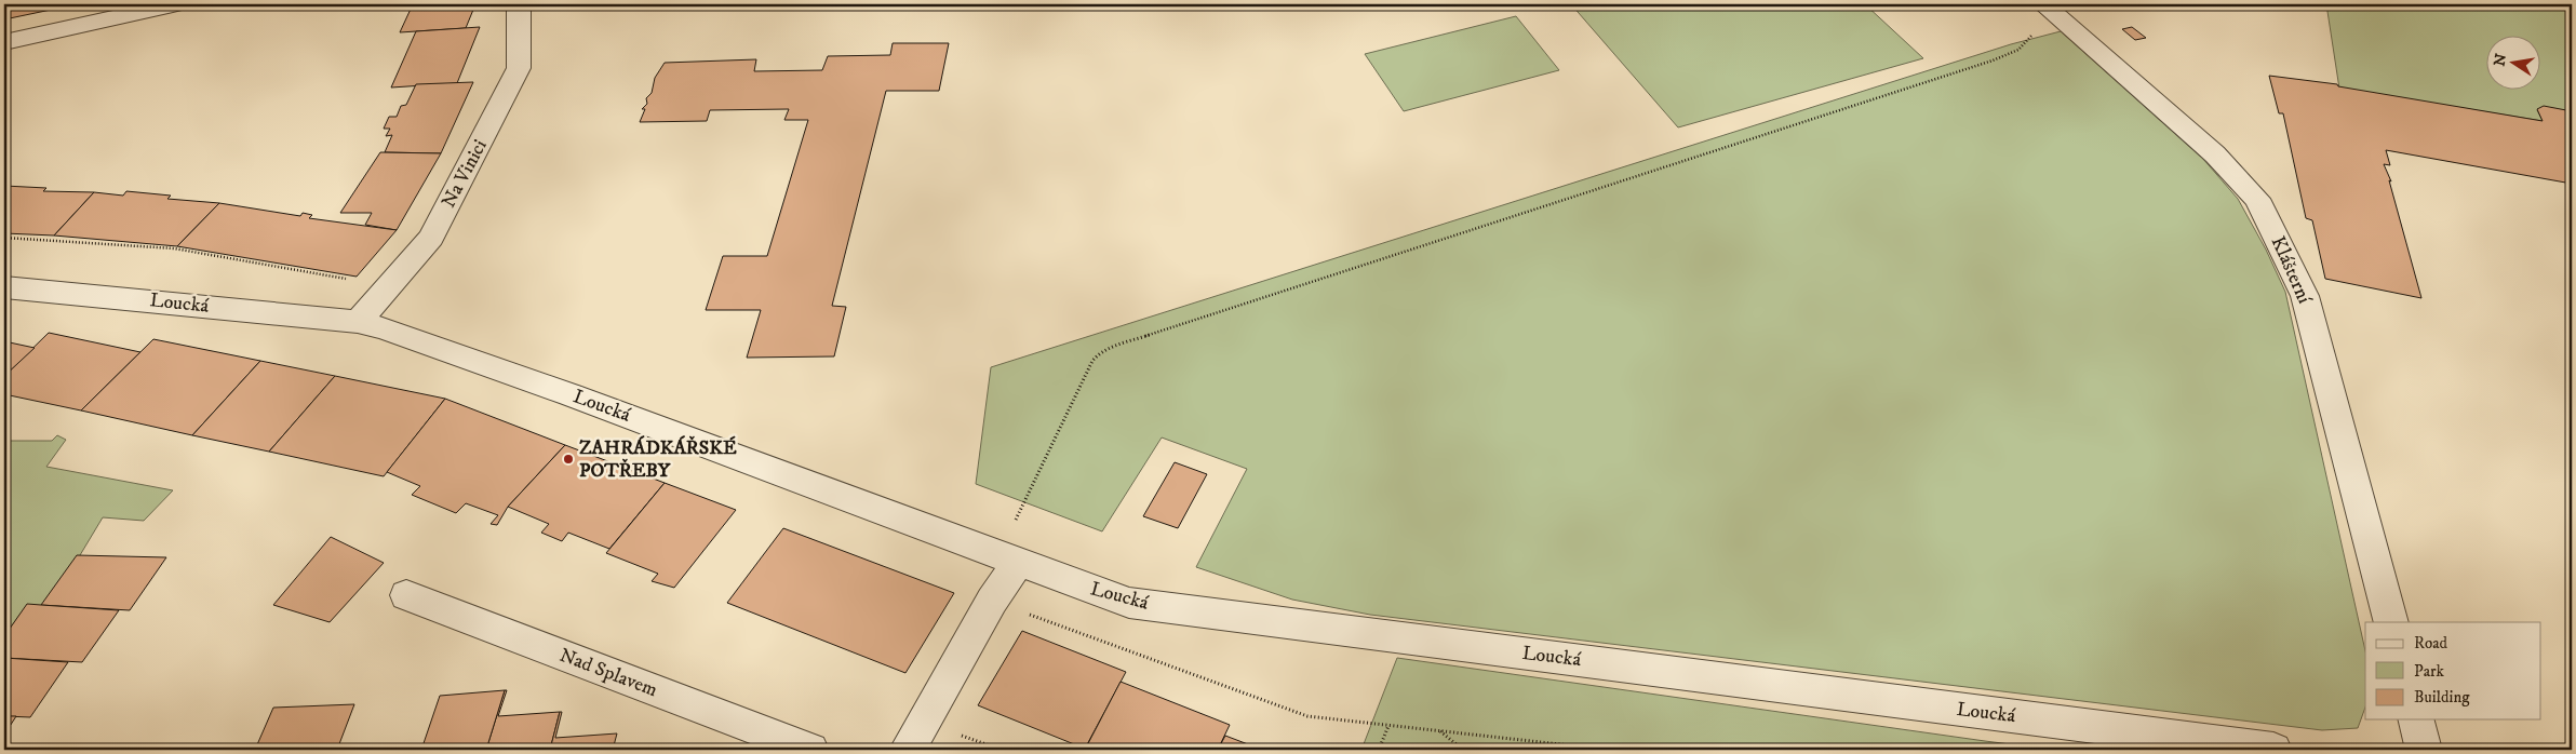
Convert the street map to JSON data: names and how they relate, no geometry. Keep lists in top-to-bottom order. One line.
{"streets":{"street":["Na Vinici","Klášterní","Loucká","Nad Splavem"]},"crossings":[["Na Vinici","Loucká"]],"places":["ZAHRÁDKÁŘSKÉ POTŘEBY"],"legend":["Road","Park","Building"],"north":"left"}
